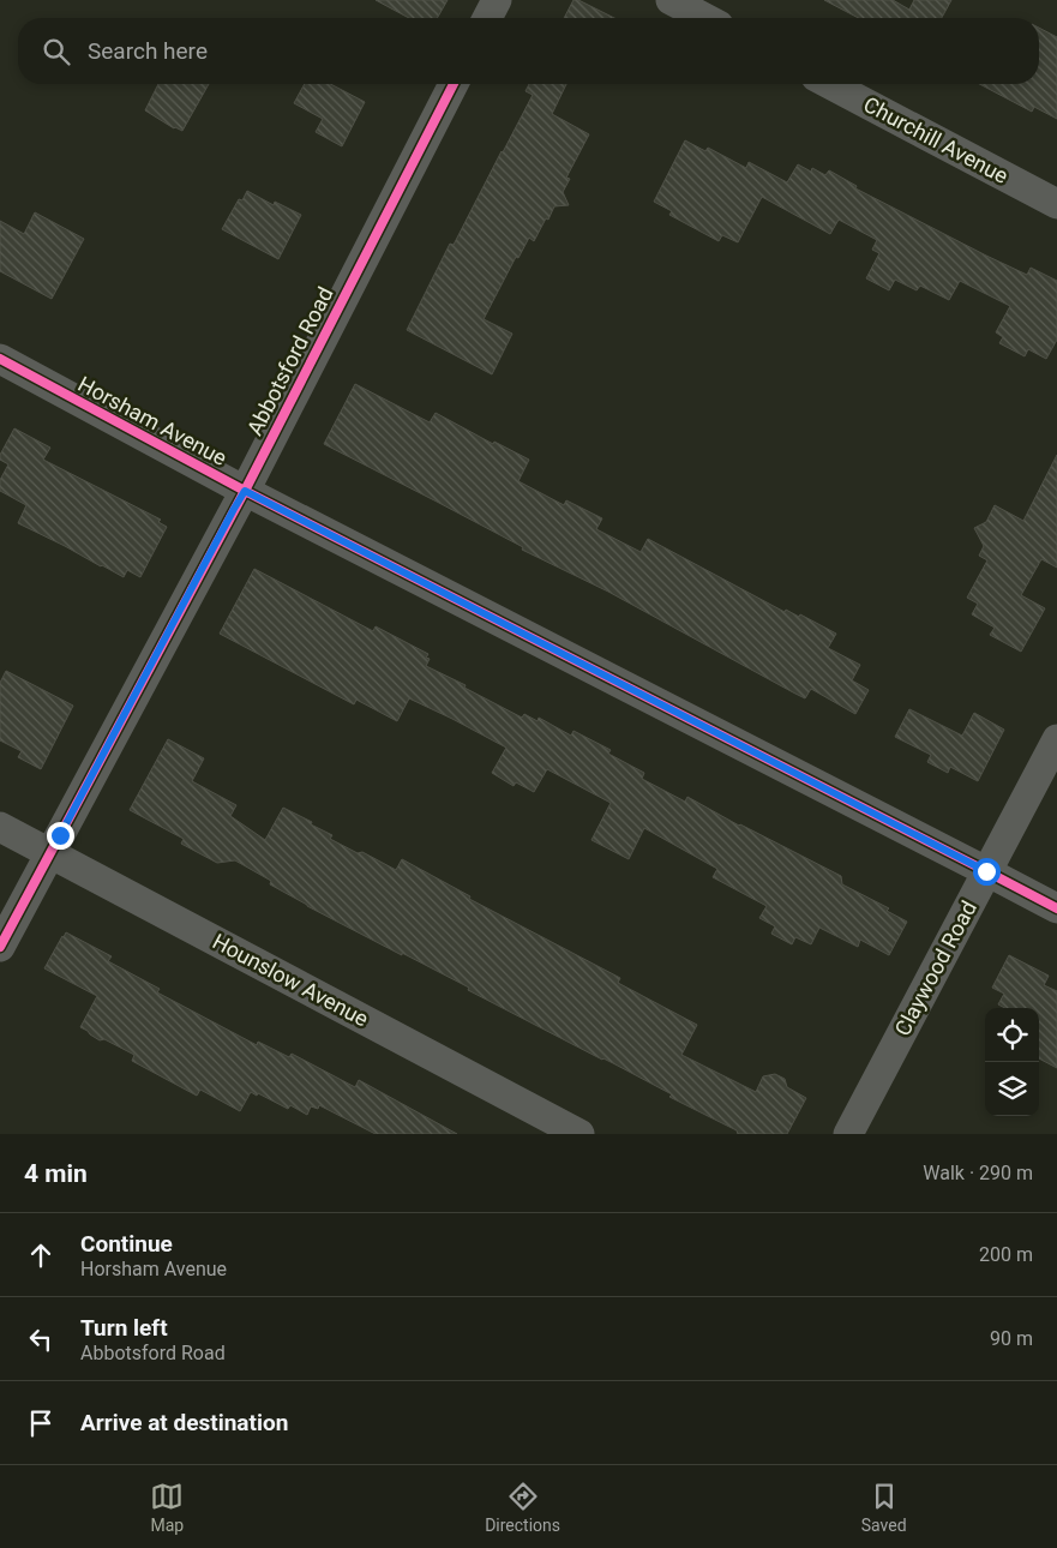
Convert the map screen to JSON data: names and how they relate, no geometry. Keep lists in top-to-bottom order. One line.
{"streets":{"street":["Churchill Avenue","Abbotsford Road","Horsham Avenue","Claywood Road","Hounslow Avenue"]},"crossings":[["Abbotsford Road","Horsham Avenue"],["Abbotsford Road","Hounslow Avenue"],["Horsham Avenue","Claywood Road"]],"page":{"search":"Search here","heading":["4 min","Walk · 290 m"],"list":[["Continue","Horsham Avenue","200 m"],["Turn left","Abbotsford Road","90 m"],"Arrive at destination"],"nav":["Map","Directions","Saved"]}}
